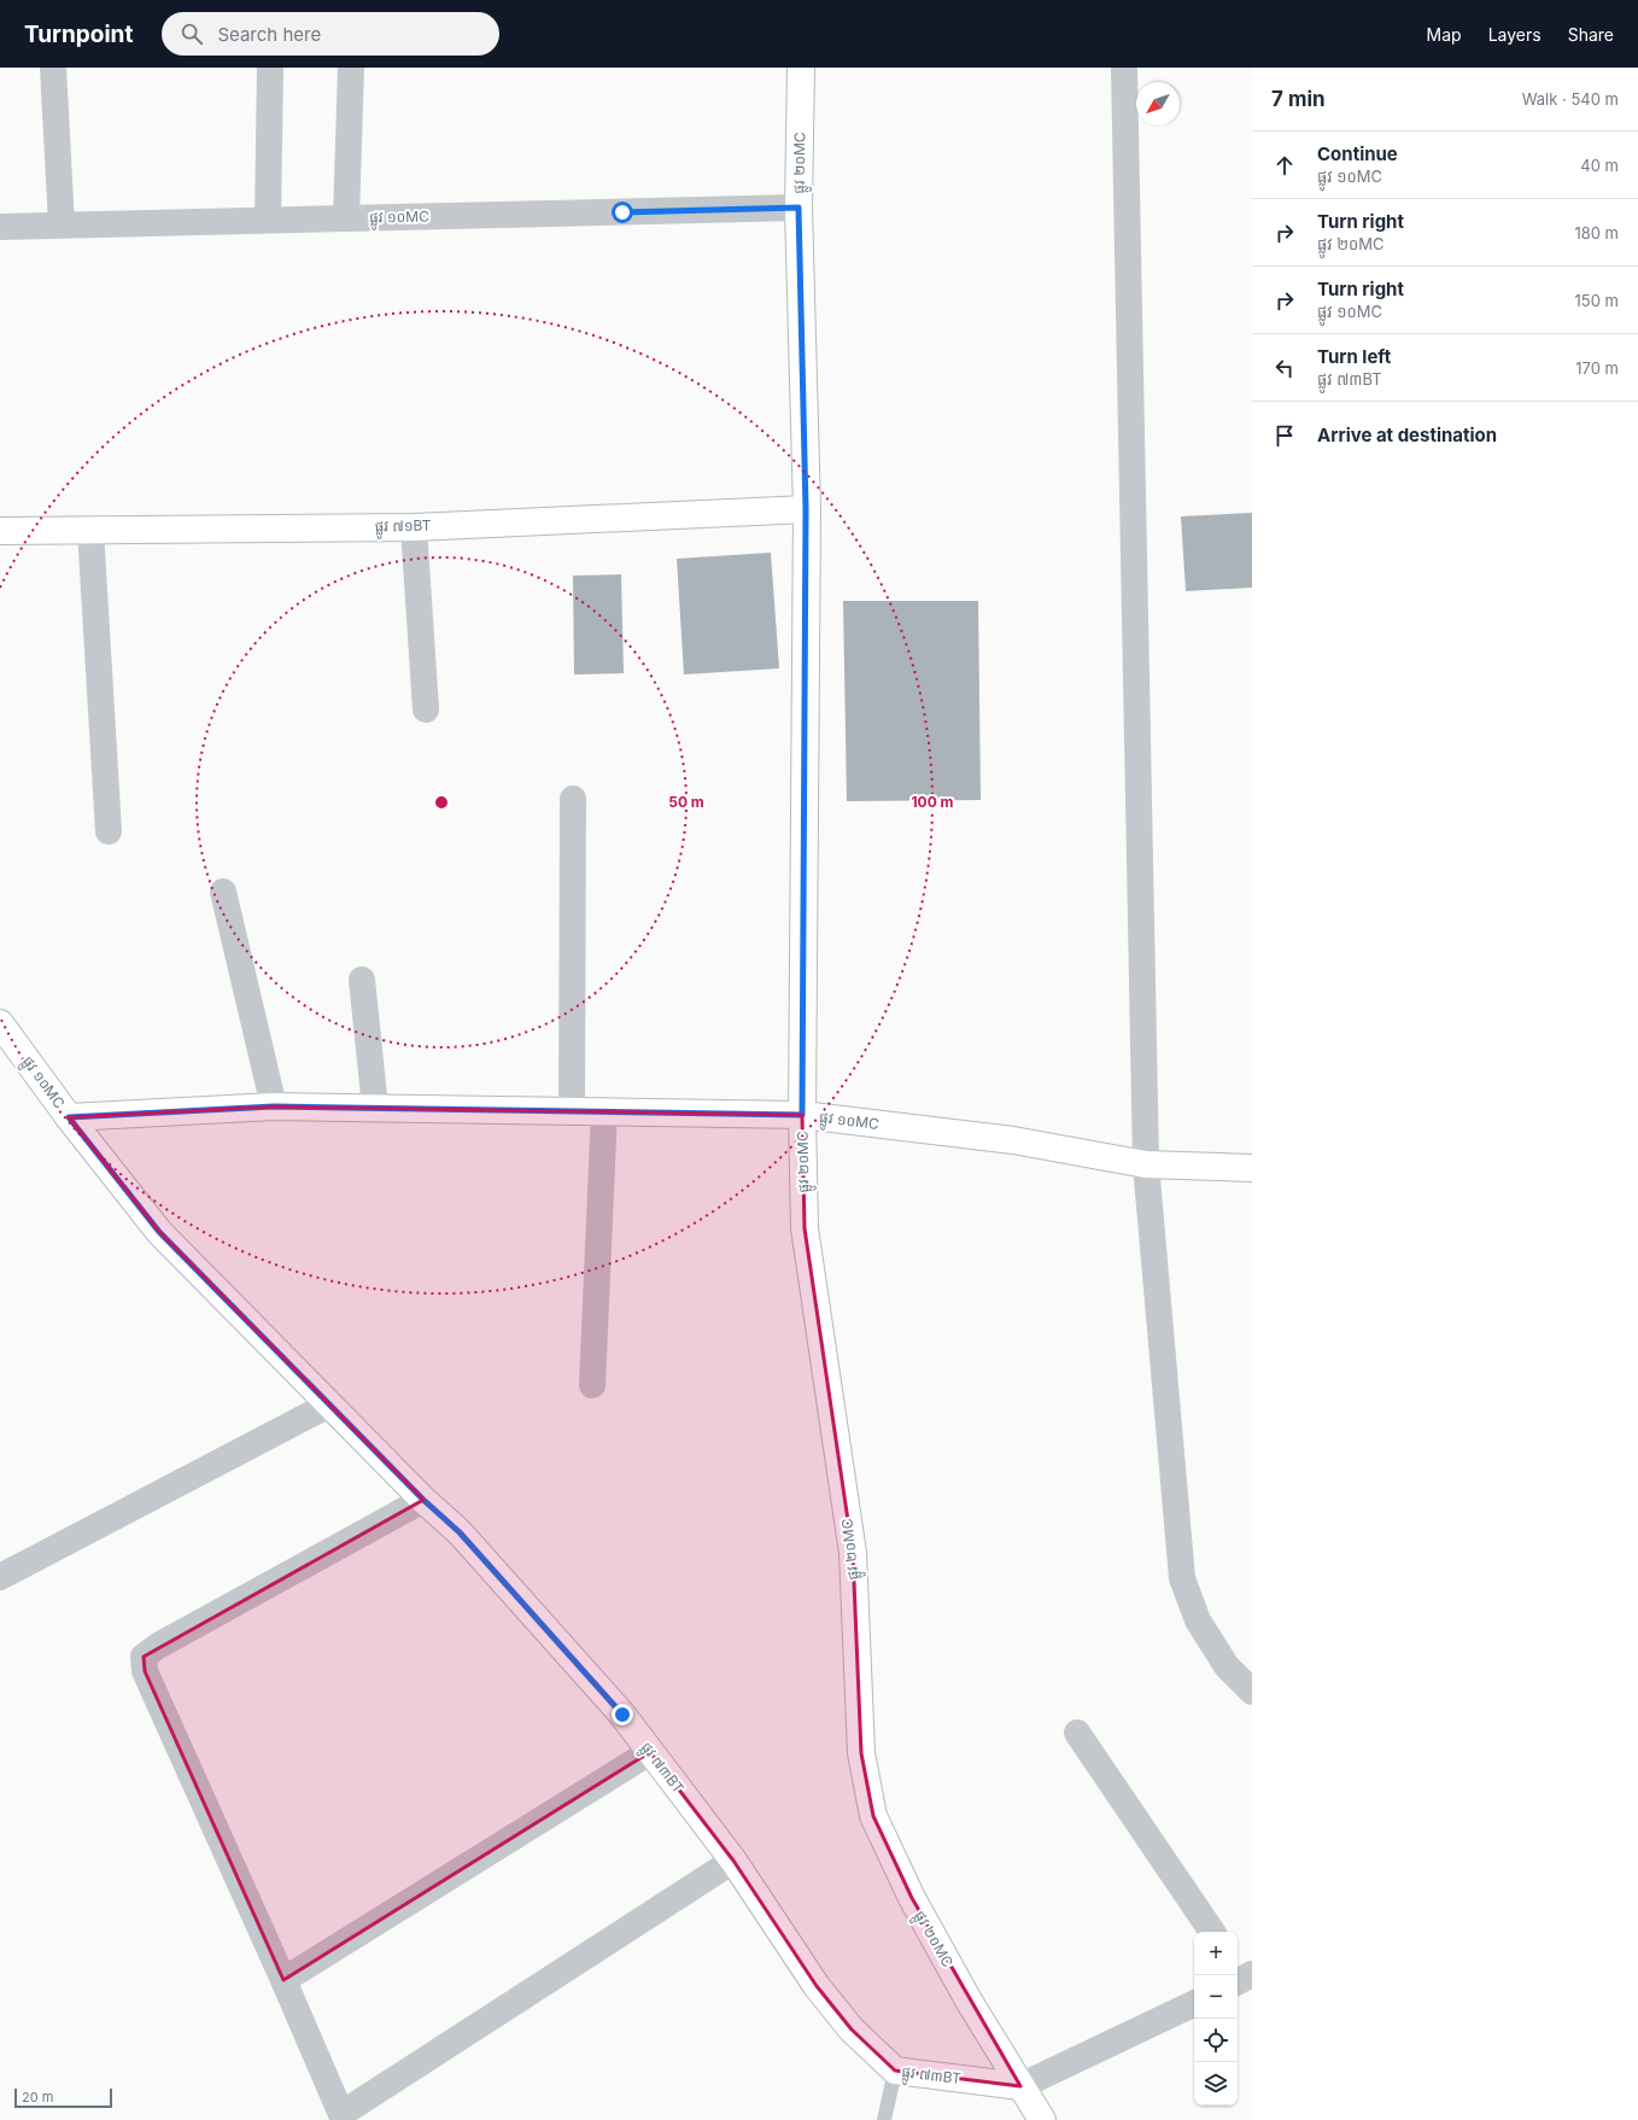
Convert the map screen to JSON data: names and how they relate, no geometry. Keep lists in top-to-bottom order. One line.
{"streets":{"street":["ផ្លូវ ២០MC","ផ្លូវ ១០MC","ផ្លូវ ៧១BT","ផ្លូវ ៧៣BT"]},"crossings":[["ផ្លូវ ២០MC","ផ្លូវ ១០MC"],["ផ្លូវ ២០MC","ផ្លូវ ៧១BT"],["ផ្លូវ ២០MC","ផ្លូវ ៧៣BT"],["ផ្លូវ ១០MC","ផ្លូវ ៧៣BT"]],"scale_bar":"20 m","north":"bottom left","page":{"header":"Turnpoint","search":"Search here","nav":["Map","Layers","Share"],"heading":["7 min","Walk · 540 m"],"list":[["Continue","ផ្លូវ ១០MC","40 m"],["Turn right","ផ្លូវ ២០MC","180 m"],["Turn right","ផ្លូវ ១០MC","150 m"],["Turn left","ផ្លូវ ៧៣BT","170 m"],"Arrive at destination"],"map_buttons":["+","−"],"scale":"20 m"},"rings":["50 m","100 m"]}
